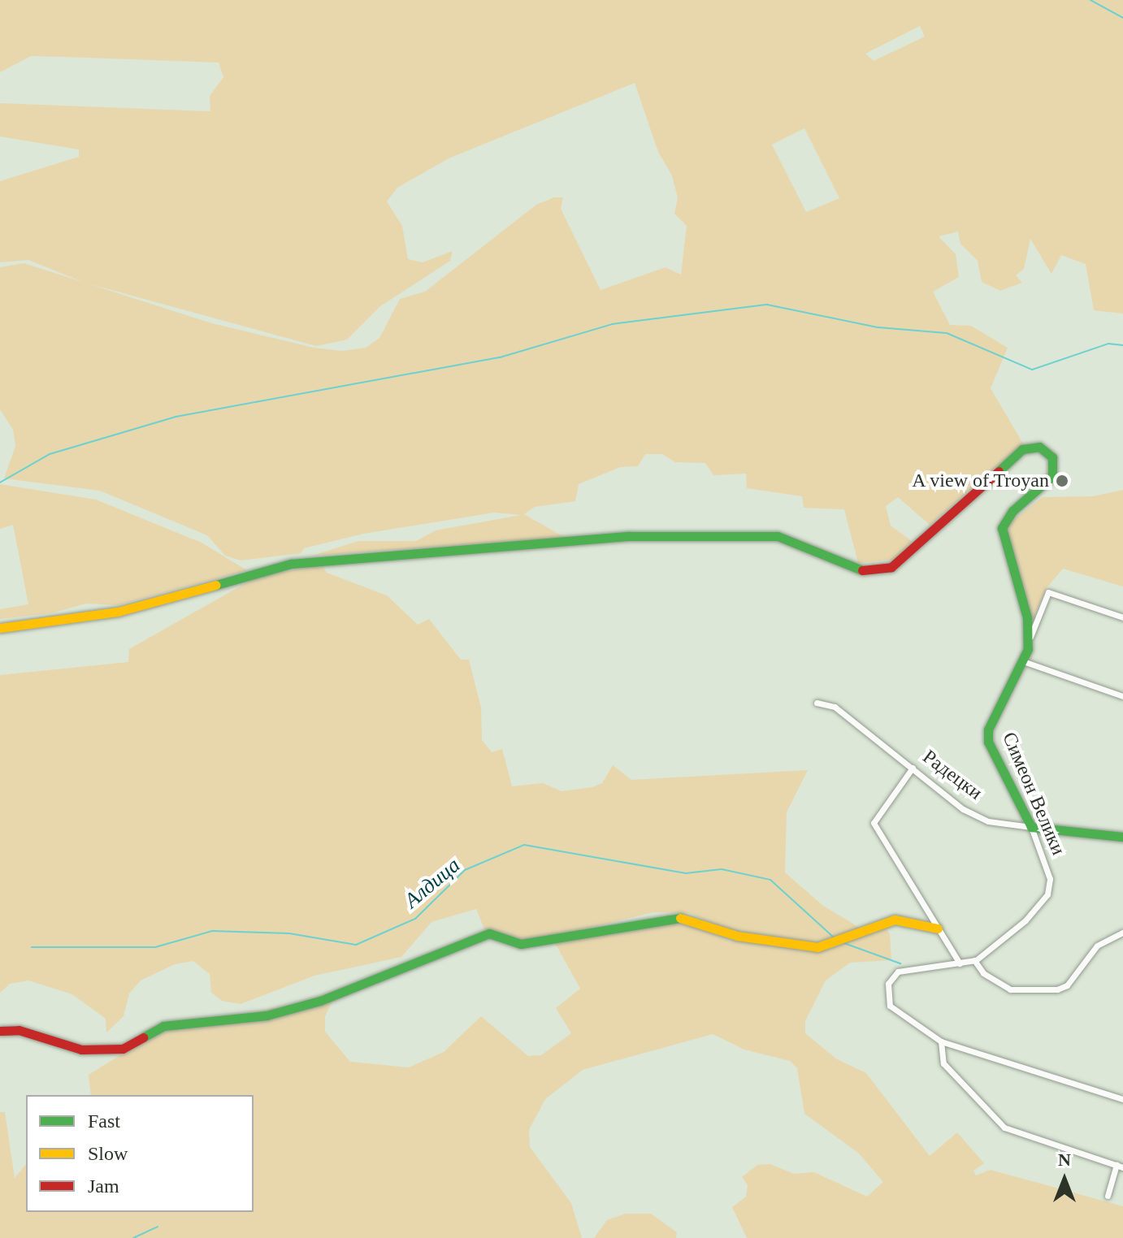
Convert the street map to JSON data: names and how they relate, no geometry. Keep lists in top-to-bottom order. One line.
{"streets":{"street":["Радецки","Симеон Велики"]},"crossings":[["Радецки","Симеон Велики"]],"water":["Алдица"],"places":["A view of Troyan"],"legend":["Fast","Slow","Jam"],"north":"top"}
